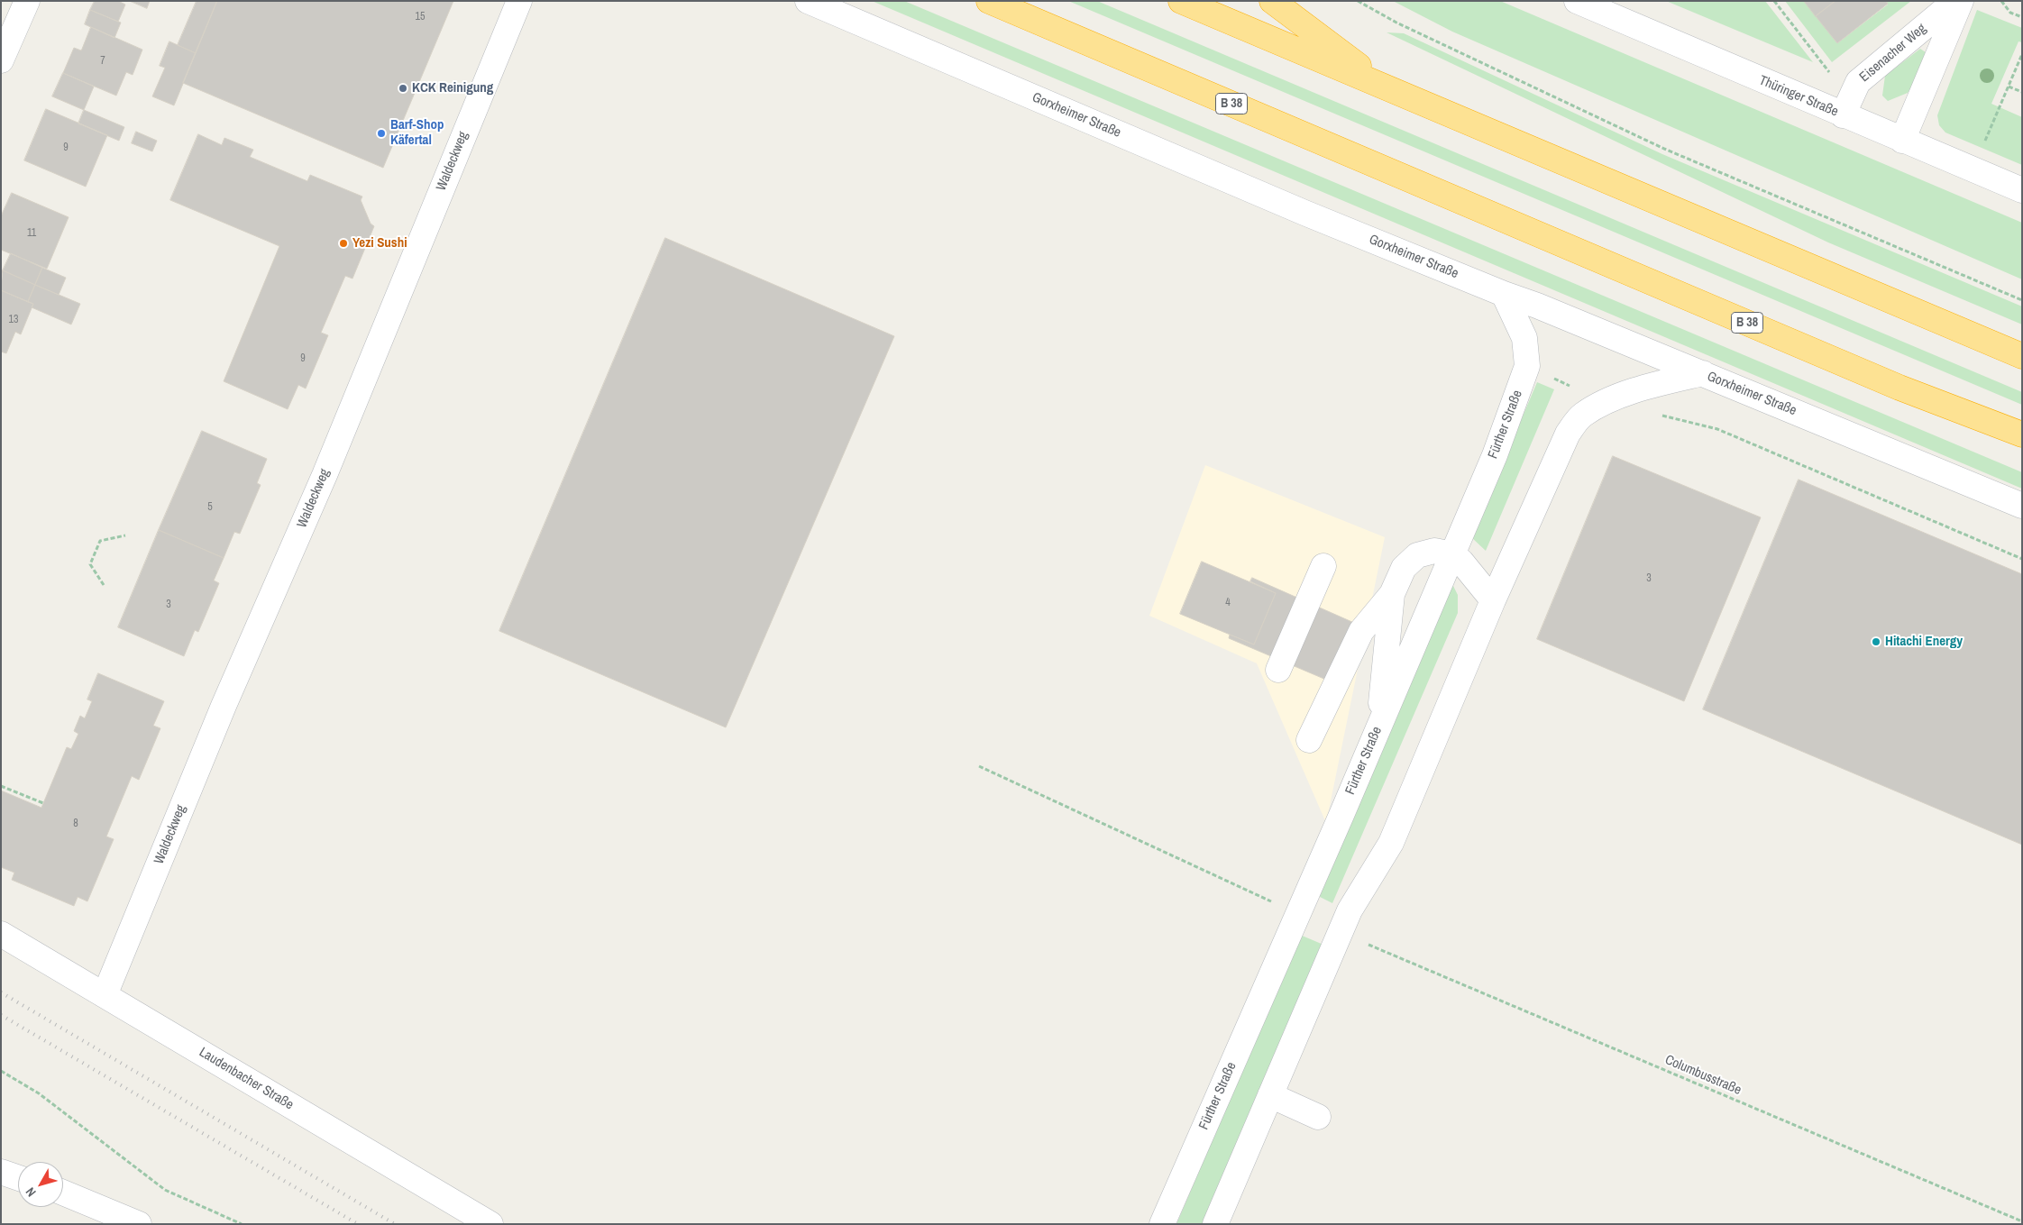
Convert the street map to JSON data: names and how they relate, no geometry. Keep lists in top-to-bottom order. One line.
{"streets":{"highway":["B 38"],"street":["Eisenacher Weg","Thüringer Straße","Gorxheimer Straße","Waldeckweg","Fürther Straße","Laudenbacher Straße"],"path":["Columbusstraße"]},"crossings":[["Eisenacher Weg","Thüringer Straße"],["Gorxheimer Straße","Fürther Straße"],["Waldeckweg","Laudenbacher Straße"]],"places":["KCK Reinigung","Barf-Shop Käfertal","Yezi Sushi","Hitachi Energy"],"house_numbers":["15","7","9","11","13","9","5","3","4","3","8"],"north":"bottom left"}
